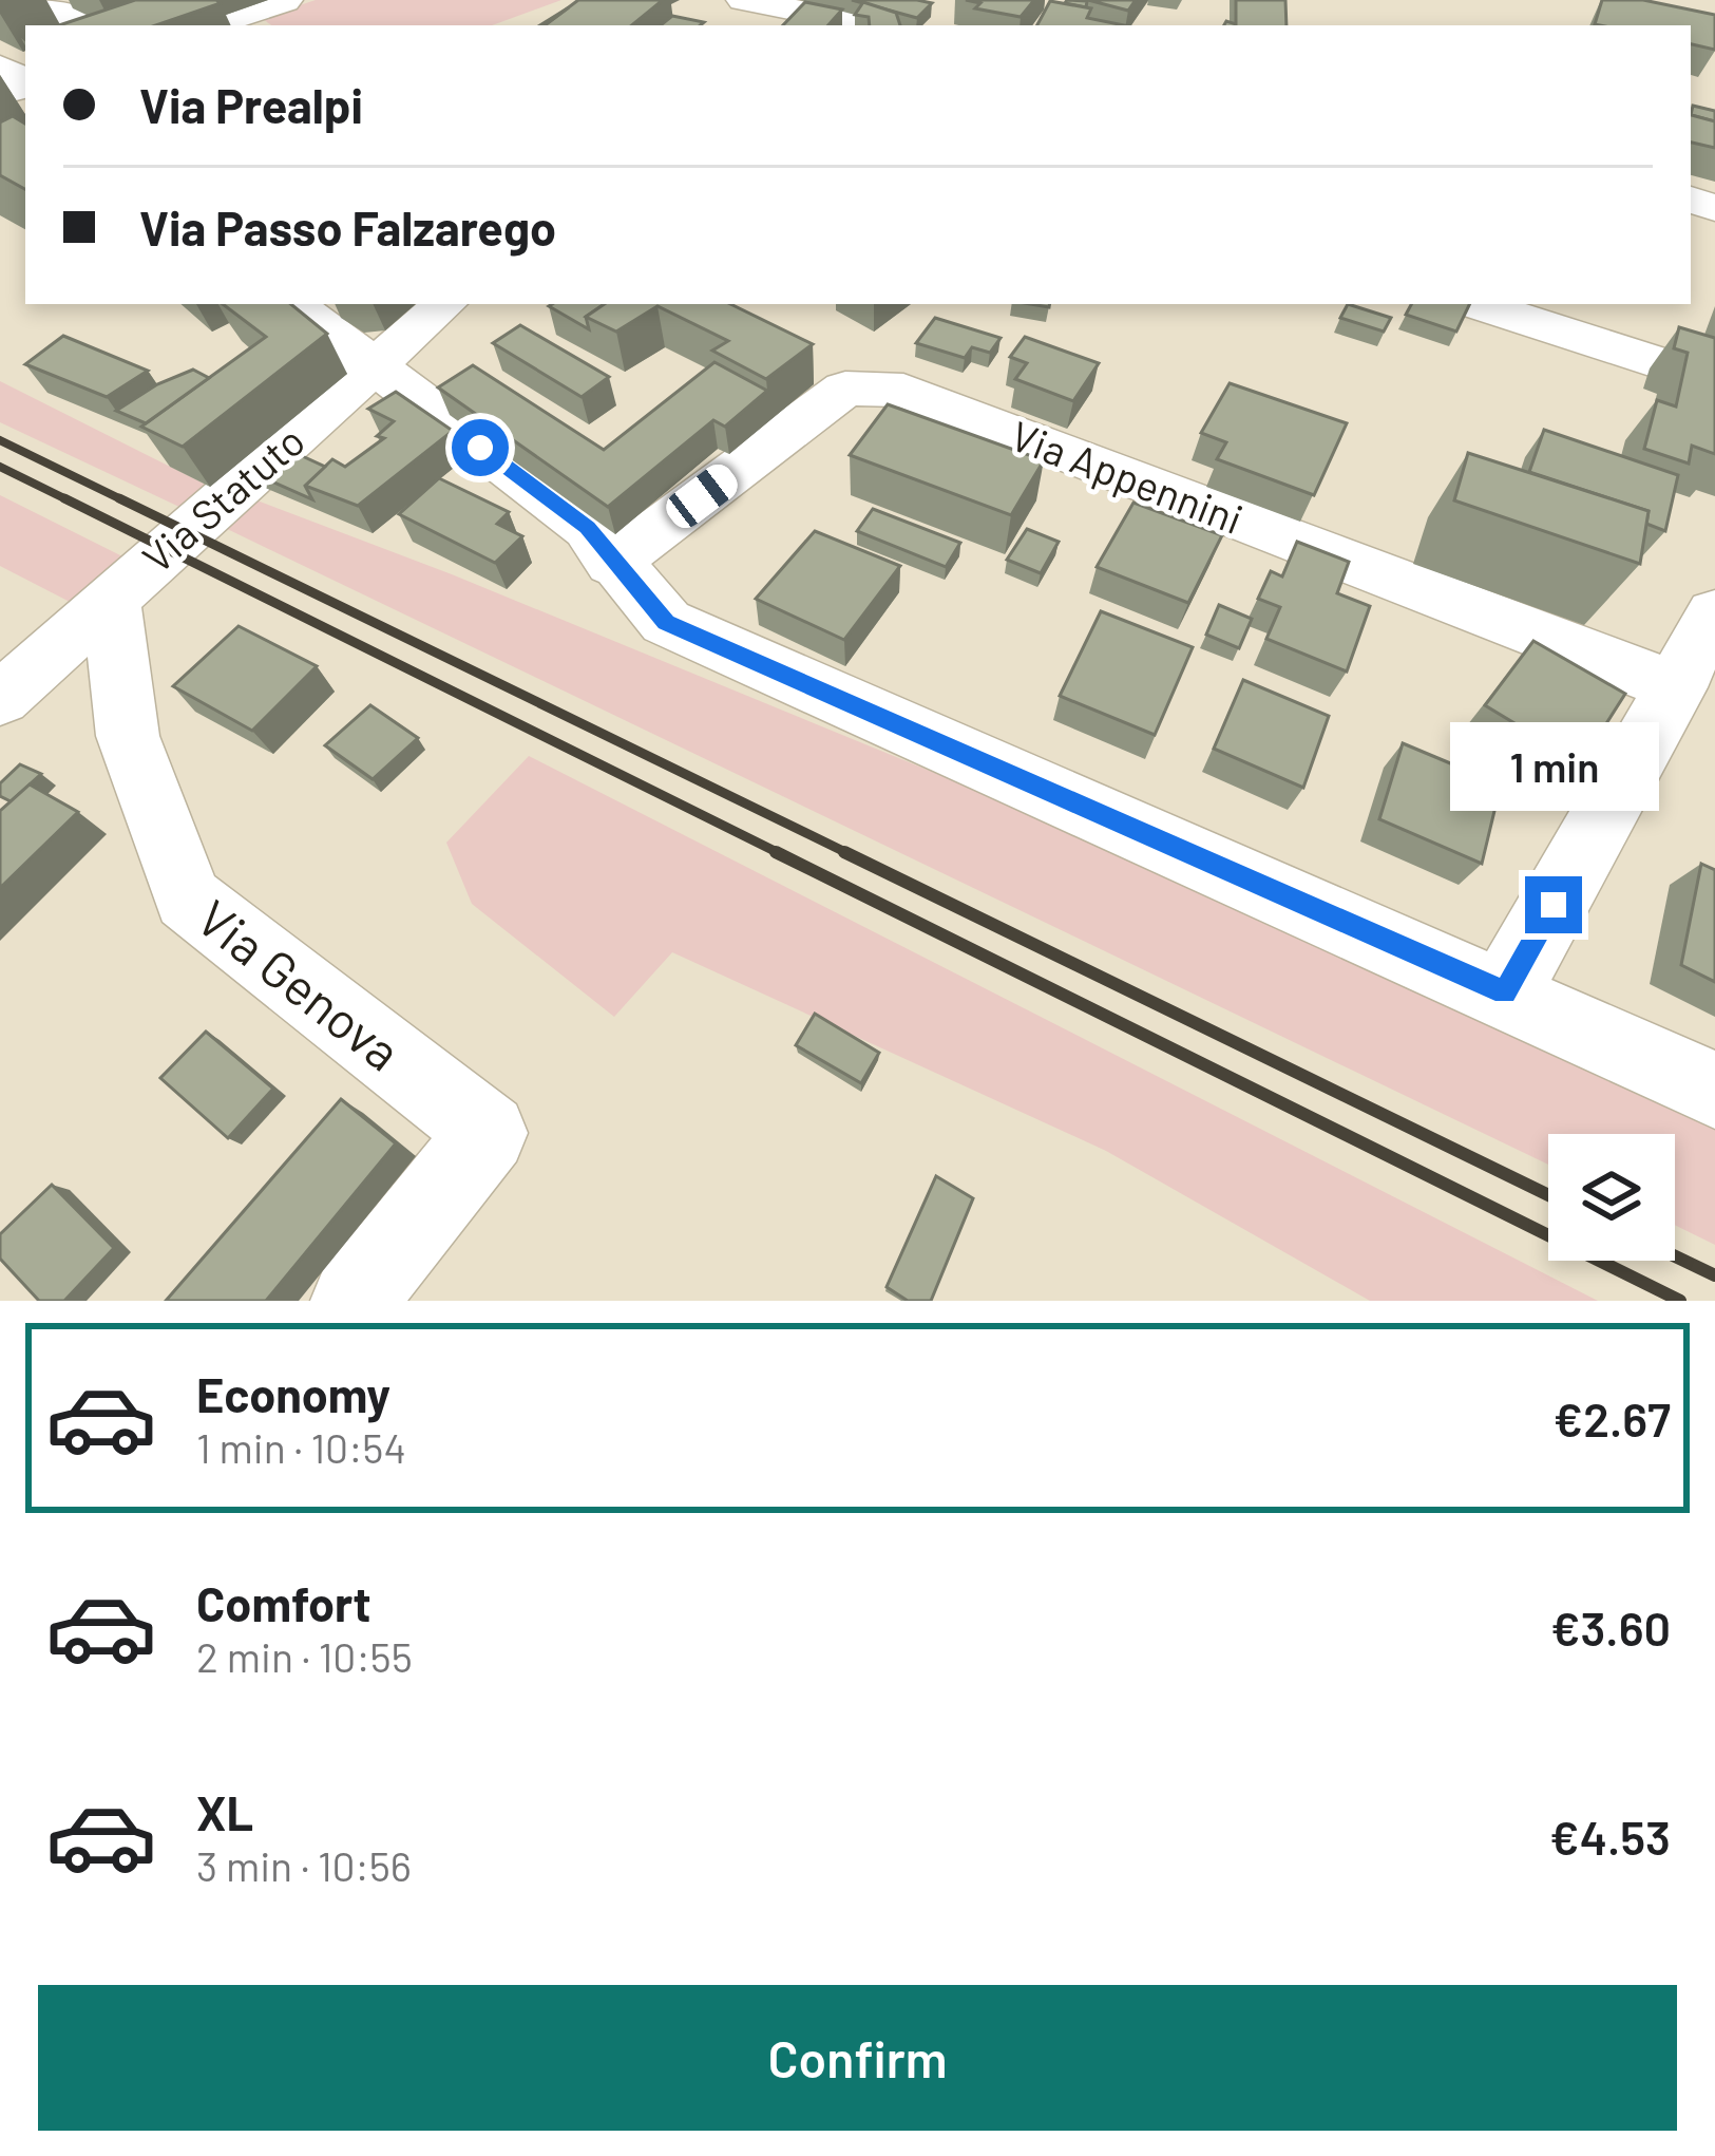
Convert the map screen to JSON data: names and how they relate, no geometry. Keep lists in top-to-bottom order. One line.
{"streets":{"street":["Via Appennini","Via Statuto","Via Genova"]},"crossings":[["Via Statuto","Via Genova"]],"page":{"banner":["Via Prealpi","Via Passo Falzarego"],"bubble":"1 min","list":[{"name":"Economy","note":"1 min · 10:54","value":"€2.67"},{"name":"Comfort","note":"2 min · 10:55","value":"€3.60"},{"name":"XL","note":"3 min · 10:56","value":"€4.53"}],"buttons":"Confirm"}}
